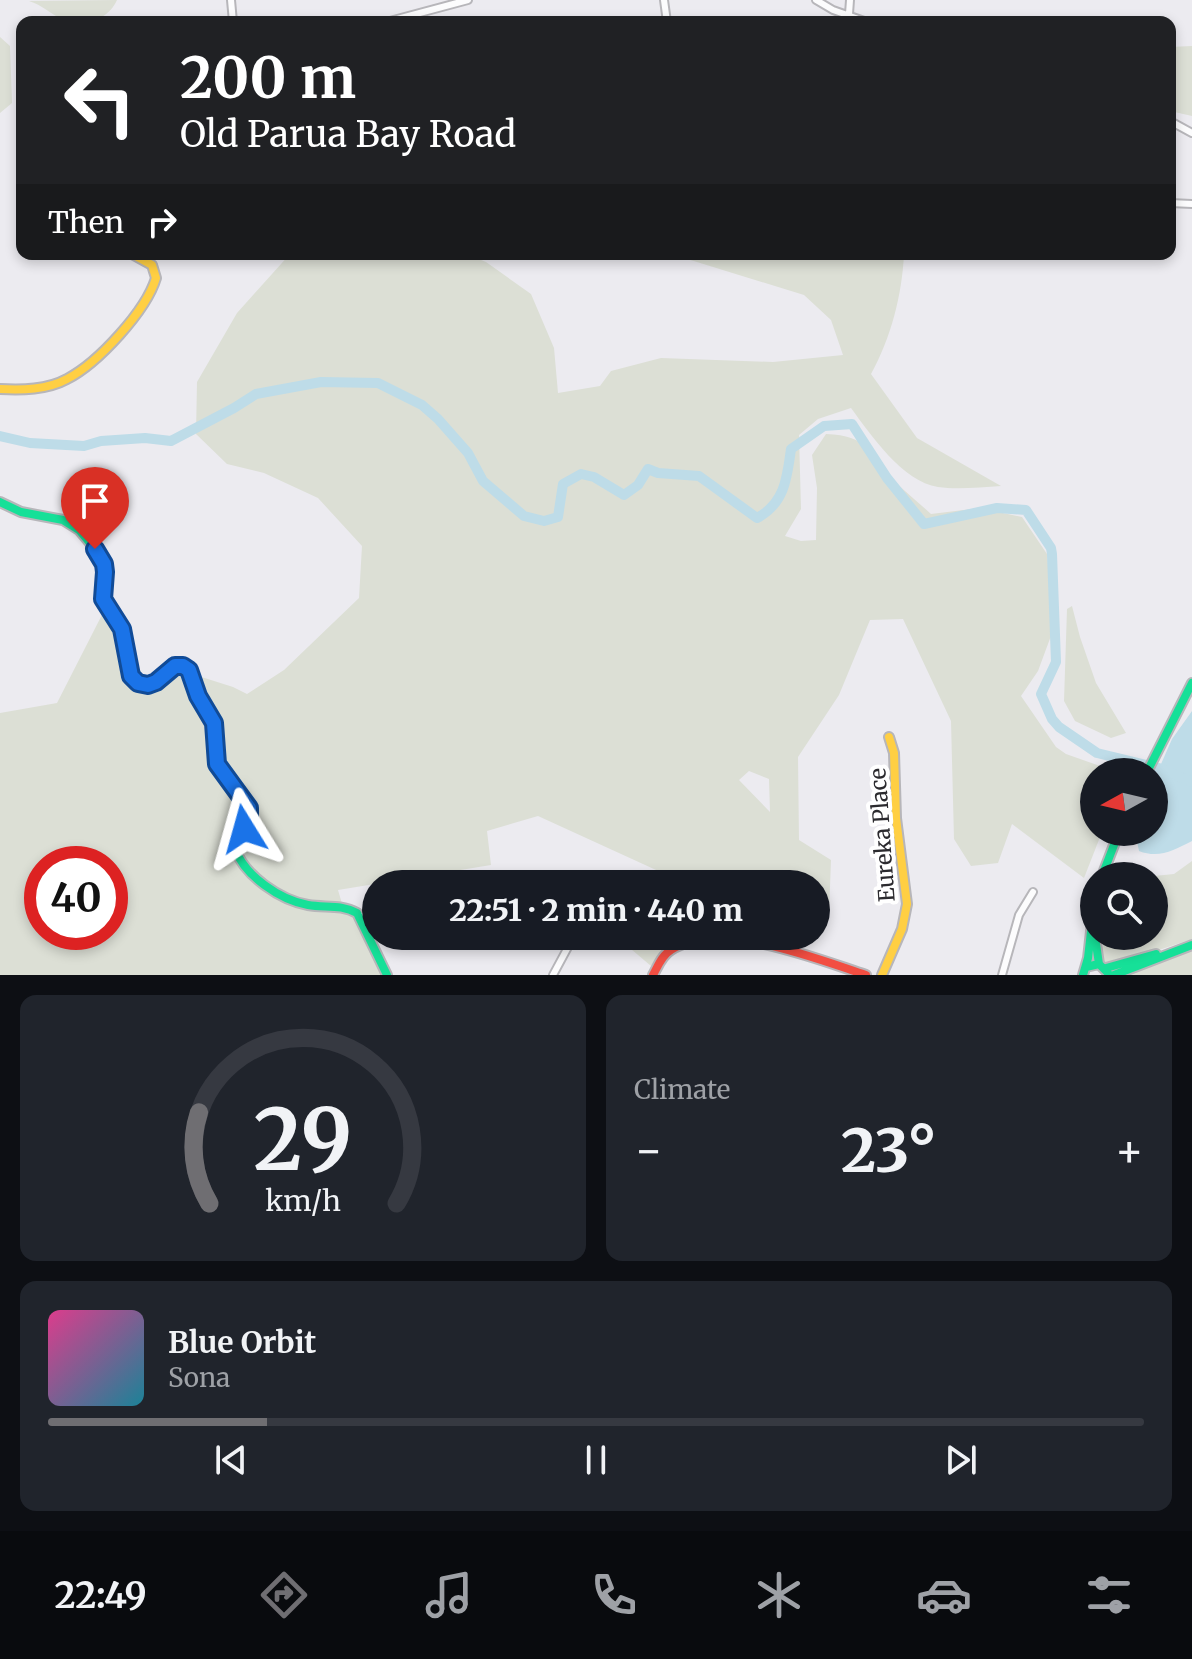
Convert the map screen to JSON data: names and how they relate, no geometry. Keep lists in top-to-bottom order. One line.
{"streets":{"street":["Eureka Place"]},"north":"left","page":{"turn":["200 m","Old Parua Bay Road"],"then":"Then","limit":"40","trip":"22:51 · 2 min · 440 m","tile":"Climate","heat":["−","23°","+"],"song":["Blue Orbit","Sona"],"tabs":"22:49","gauge":["29","km/h"]}}
